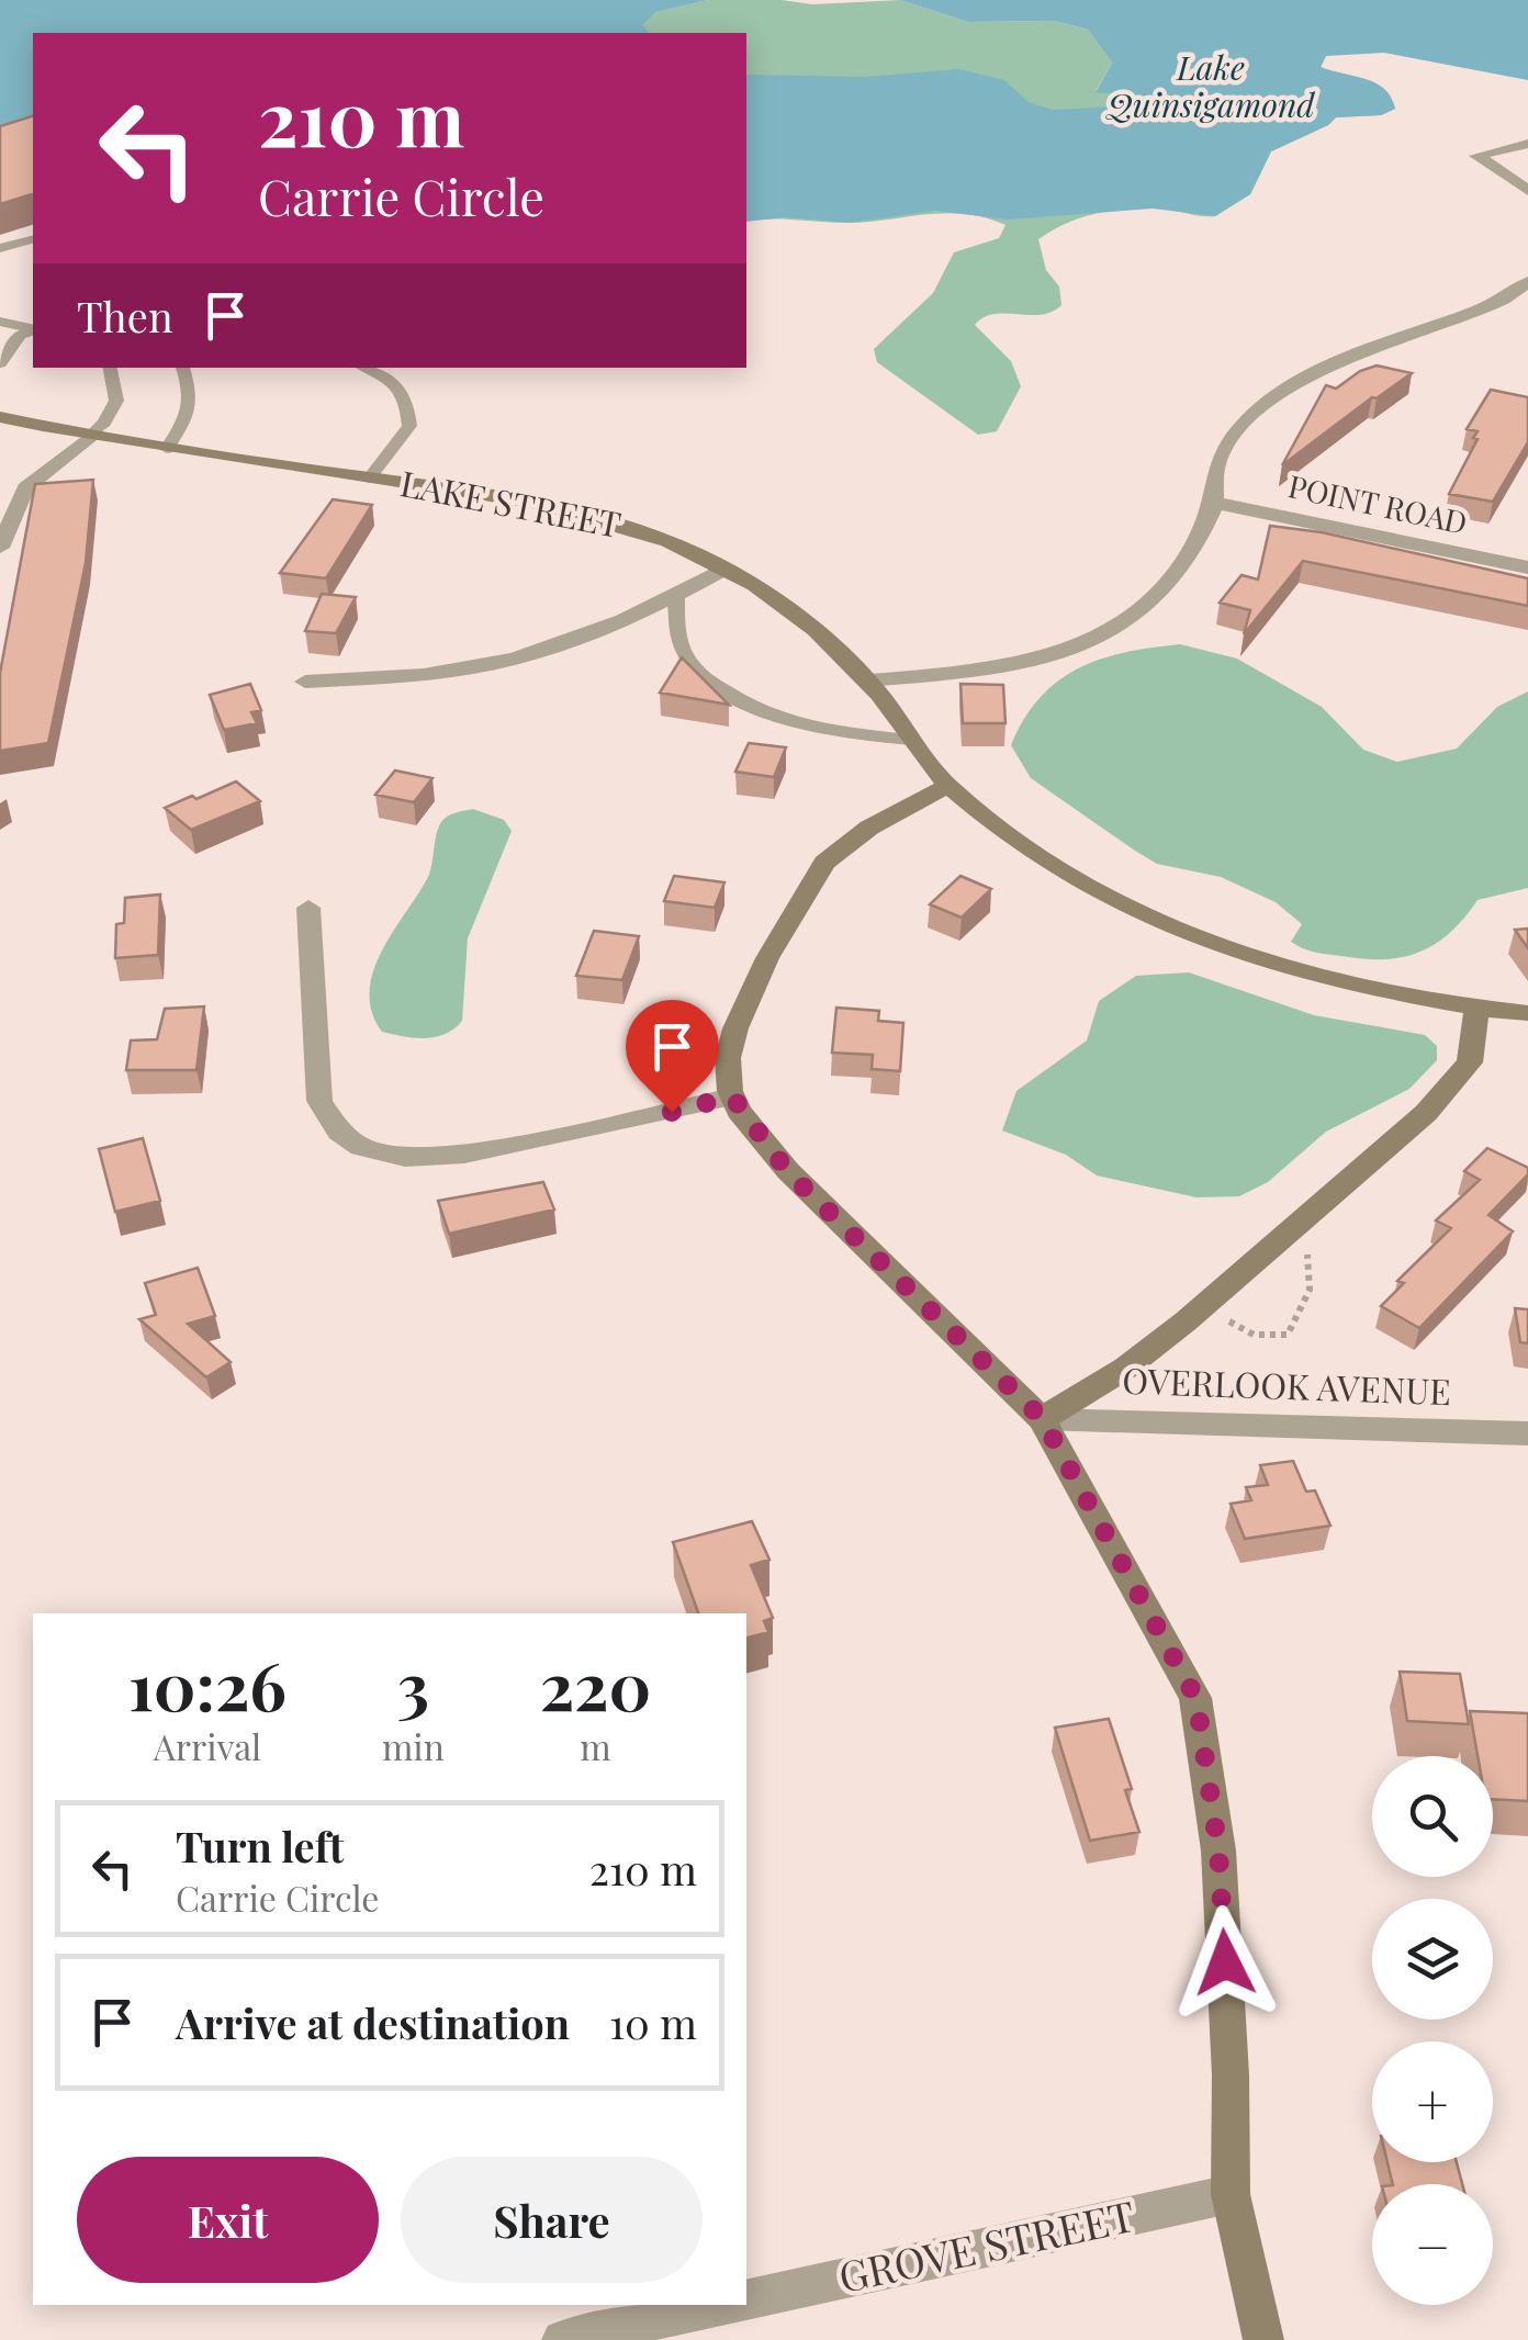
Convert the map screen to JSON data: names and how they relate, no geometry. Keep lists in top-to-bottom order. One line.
{"streets":{"main road":["LAKE STREET"],"street":["POINT ROAD","OVERLOOK AVENUE","GROVE STREET"]},"water":["Lake Quinsigamond"],"page":{"turn":["210 m","Carrie Circle"],"then":"Then","eta":["10:26","Arrival","3","min","220","m"],"map_buttons":["+","−"],"list":[{"name":"Turn left","note":"Carrie Circle","value":"210 m"},{"name":"Arrive at destination","value":"10 m"}],"buttons":["Exit","Share"]}}
